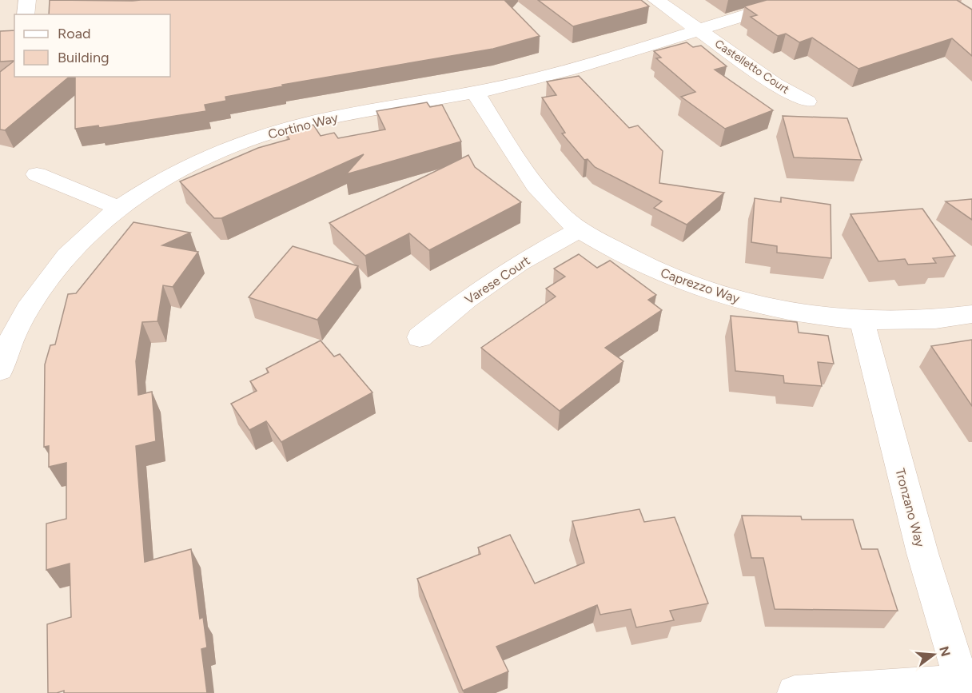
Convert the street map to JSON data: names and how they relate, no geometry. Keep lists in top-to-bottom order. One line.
{"streets":{"street":["Castelletto Court","Cortino Way","Varese Court","Caprezzo Way","Tronzano Way"]},"crossings":[["Castelletto Court","Cortino Way"],["Cortino Way","Caprezzo Way"],["Varese Court","Caprezzo Way"],["Caprezzo Way","Tronzano Way"]],"legend":["Road","Building"],"north":"right"}
